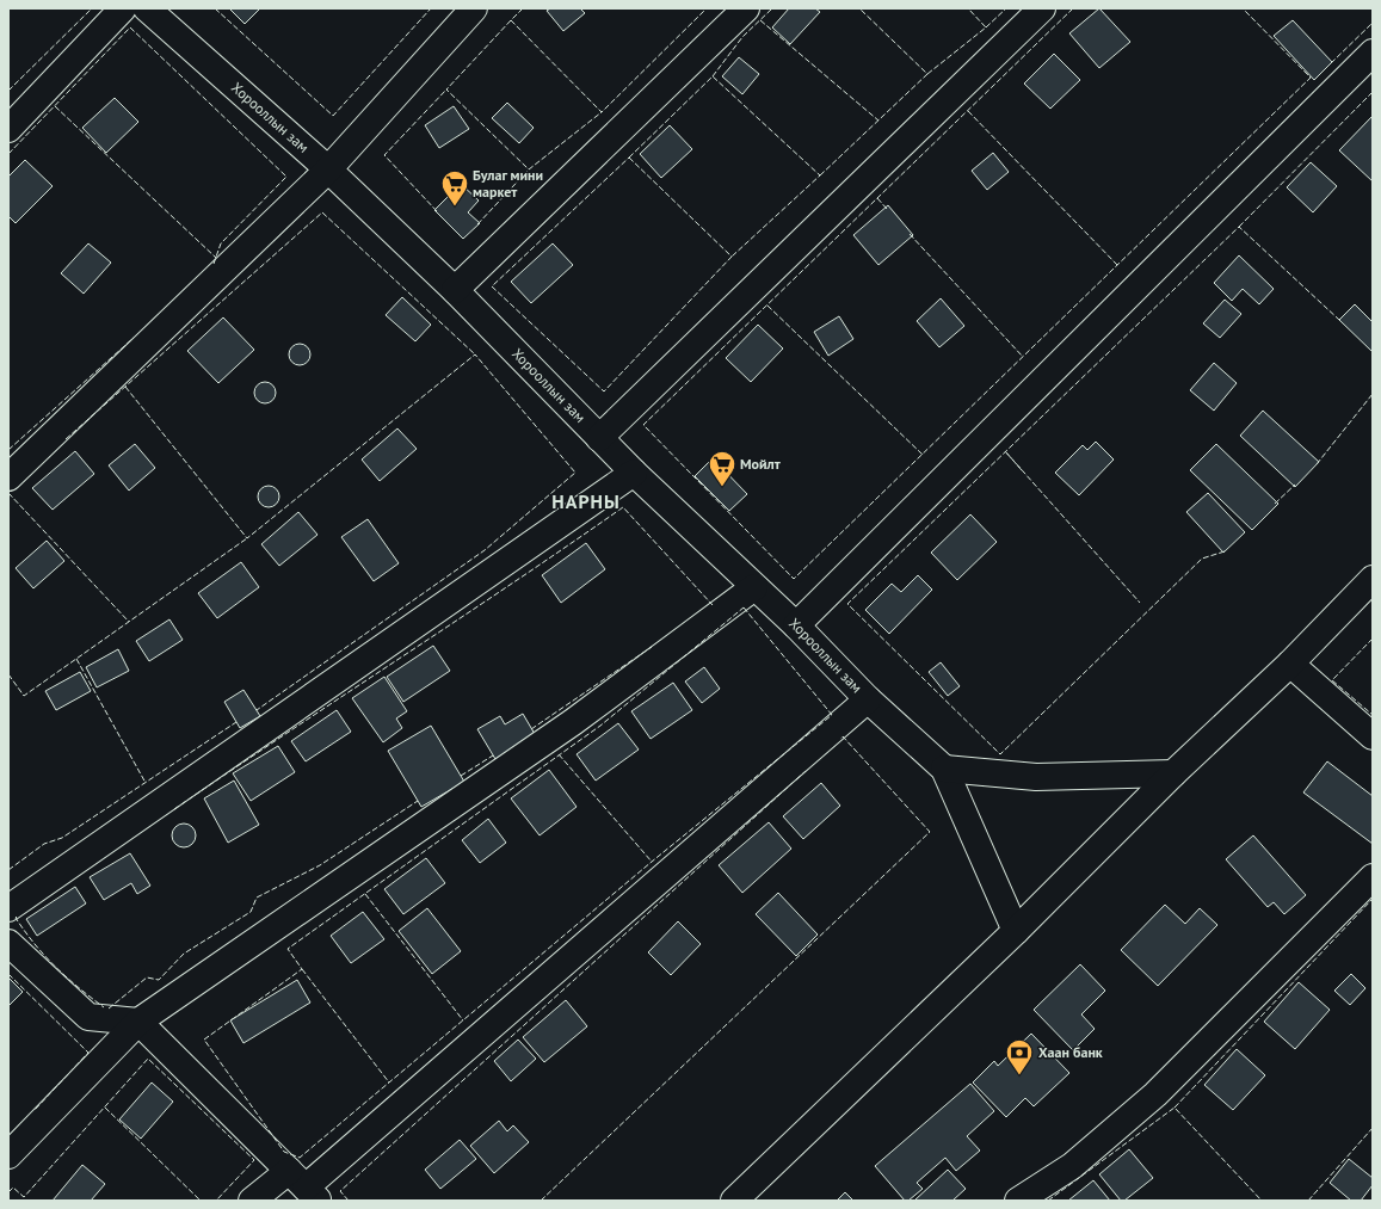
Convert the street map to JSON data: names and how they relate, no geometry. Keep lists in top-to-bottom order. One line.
{"streets":{"street":["Хорооллын зам"]},"districts":["НАРНЫ"],"places":{"supermarket":["Булаг мини маркет","Мойлт"],"bank":["Хаан банк"]}}
